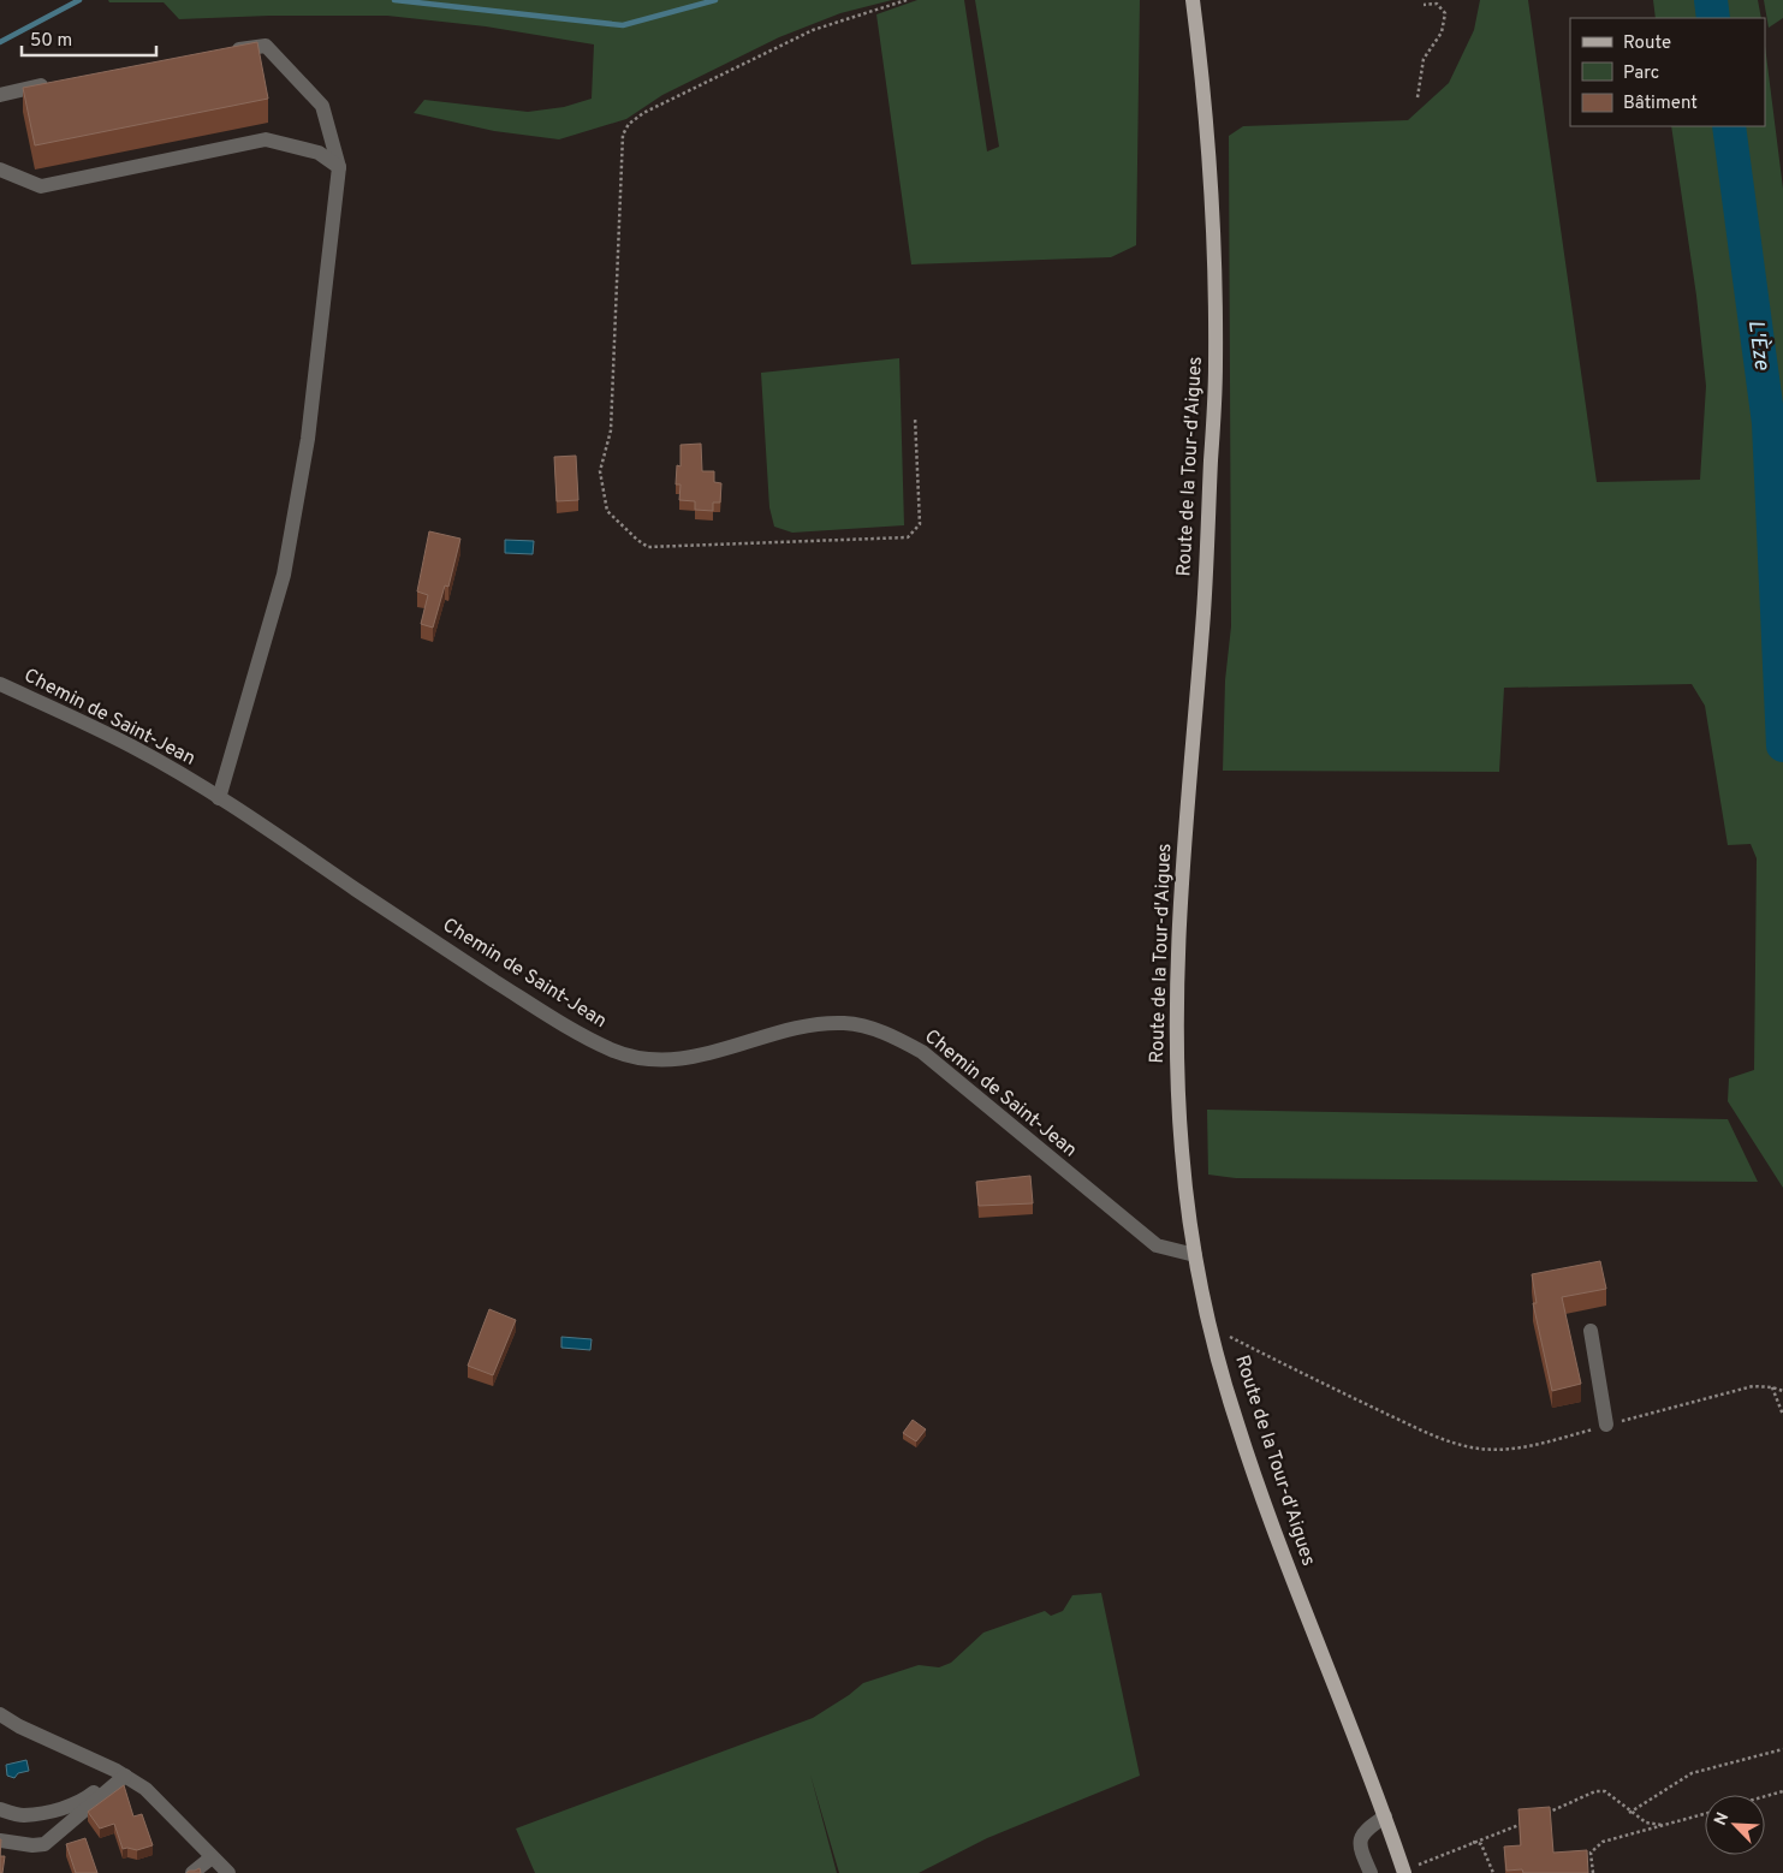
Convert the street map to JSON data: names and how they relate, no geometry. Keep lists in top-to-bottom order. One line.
{"streets":{"main road":["Route de la Tour-d'Aigues"],"street":["Chemin de Saint-Jean"]},"crossings":[["Route de la Tour-d'Aigues","Chemin de Saint-Jean"]],"water":["L'Èze"],"legend":["Route","Parc","Bâtiment"],"scale_bar":"50 m","north":"top left"}
